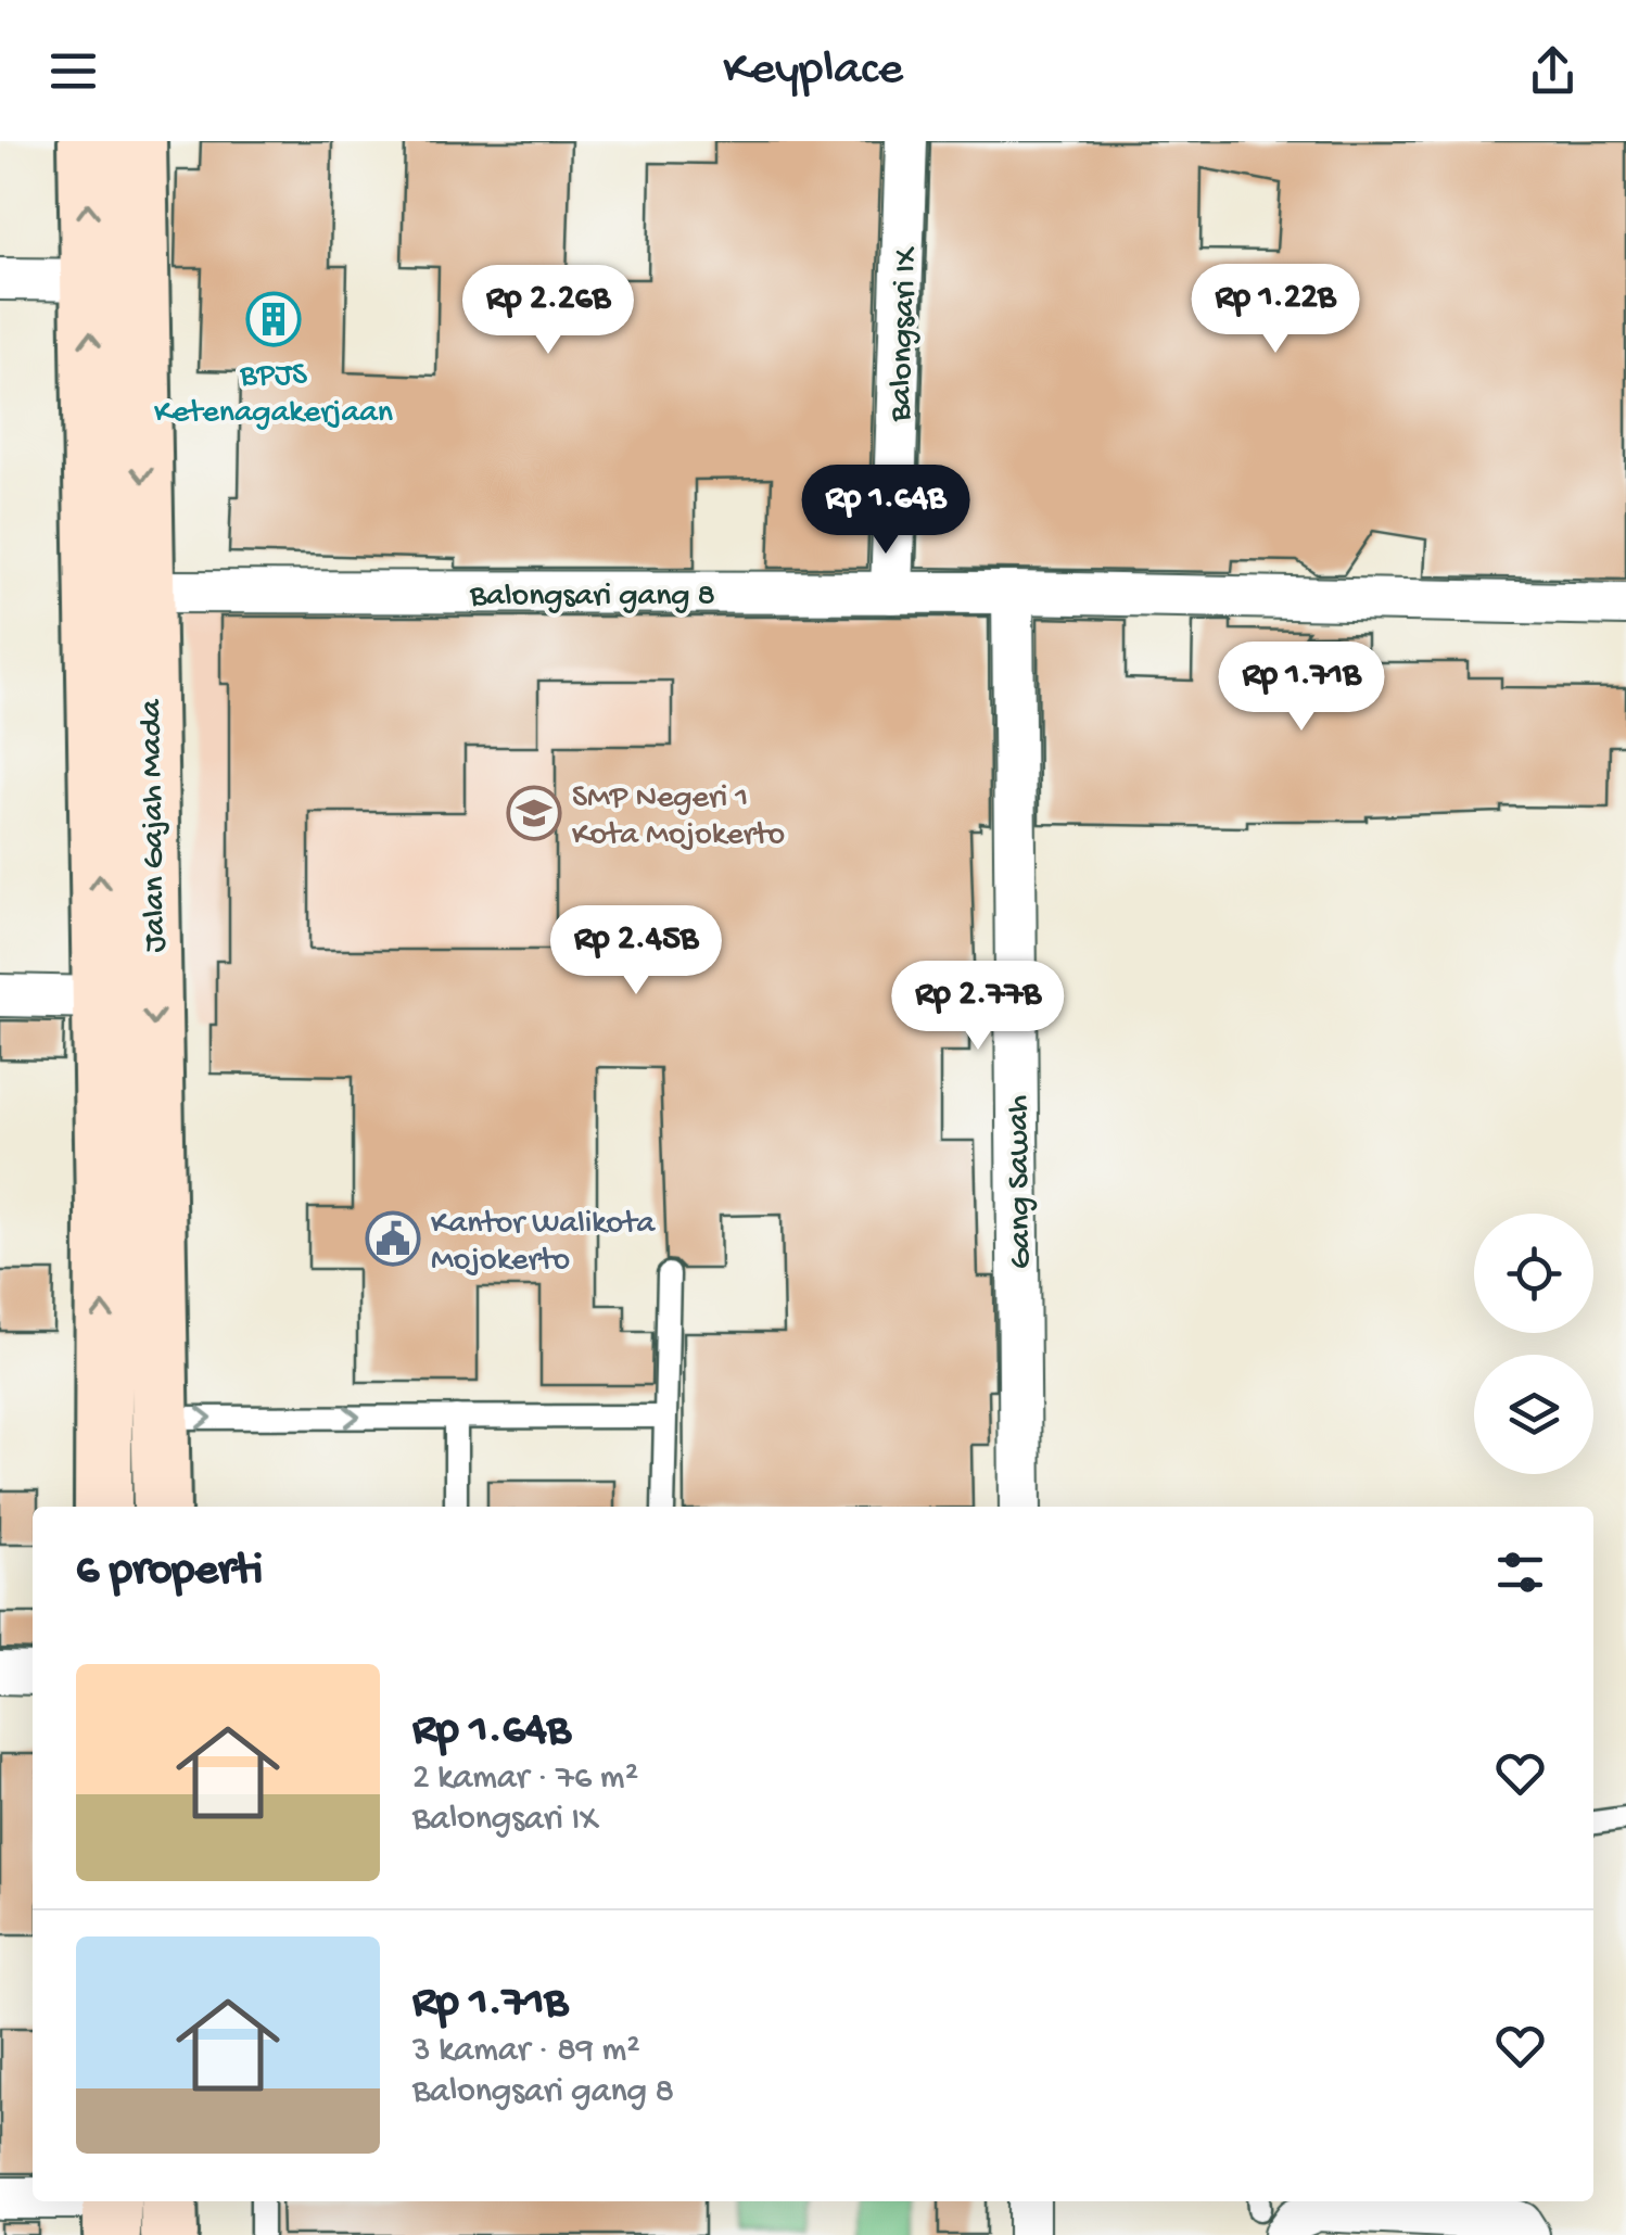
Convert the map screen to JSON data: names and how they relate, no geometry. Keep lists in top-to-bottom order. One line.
{"streets":{"main road":["Jalan Gajah Mada"],"street":["Balongsari IX","Balongsari gang 8","Gang Sawah"]},"crossings":[["Balongsari IX","Balongsari gang 8"],["Balongsari gang 8","Jalan Gajah Mada"],["Balongsari gang 8","Gang Sawah"]],"places":{"building":["BPJS Ketenagakerjaan"],"school or university":["SMP Negeri 1 Kota Mojokerto"],"public building":["Kantor Walikota Mojokerto"]},"page":{"header":"Keyplace","price":["Rp 1.22B","Rp 2.26B","Rp 1.64B","Rp 1.71B","Rp 2.45B","Rp 2.77B"],"heading":"6 properti","list":[{"name":"Rp 1.64B","note":"2 kamar · 76 m² · Balongsari IX"},{"name":"Rp 1.71B","note":"3 kamar · 89 m² · Balongsari gang 8"}]}}
